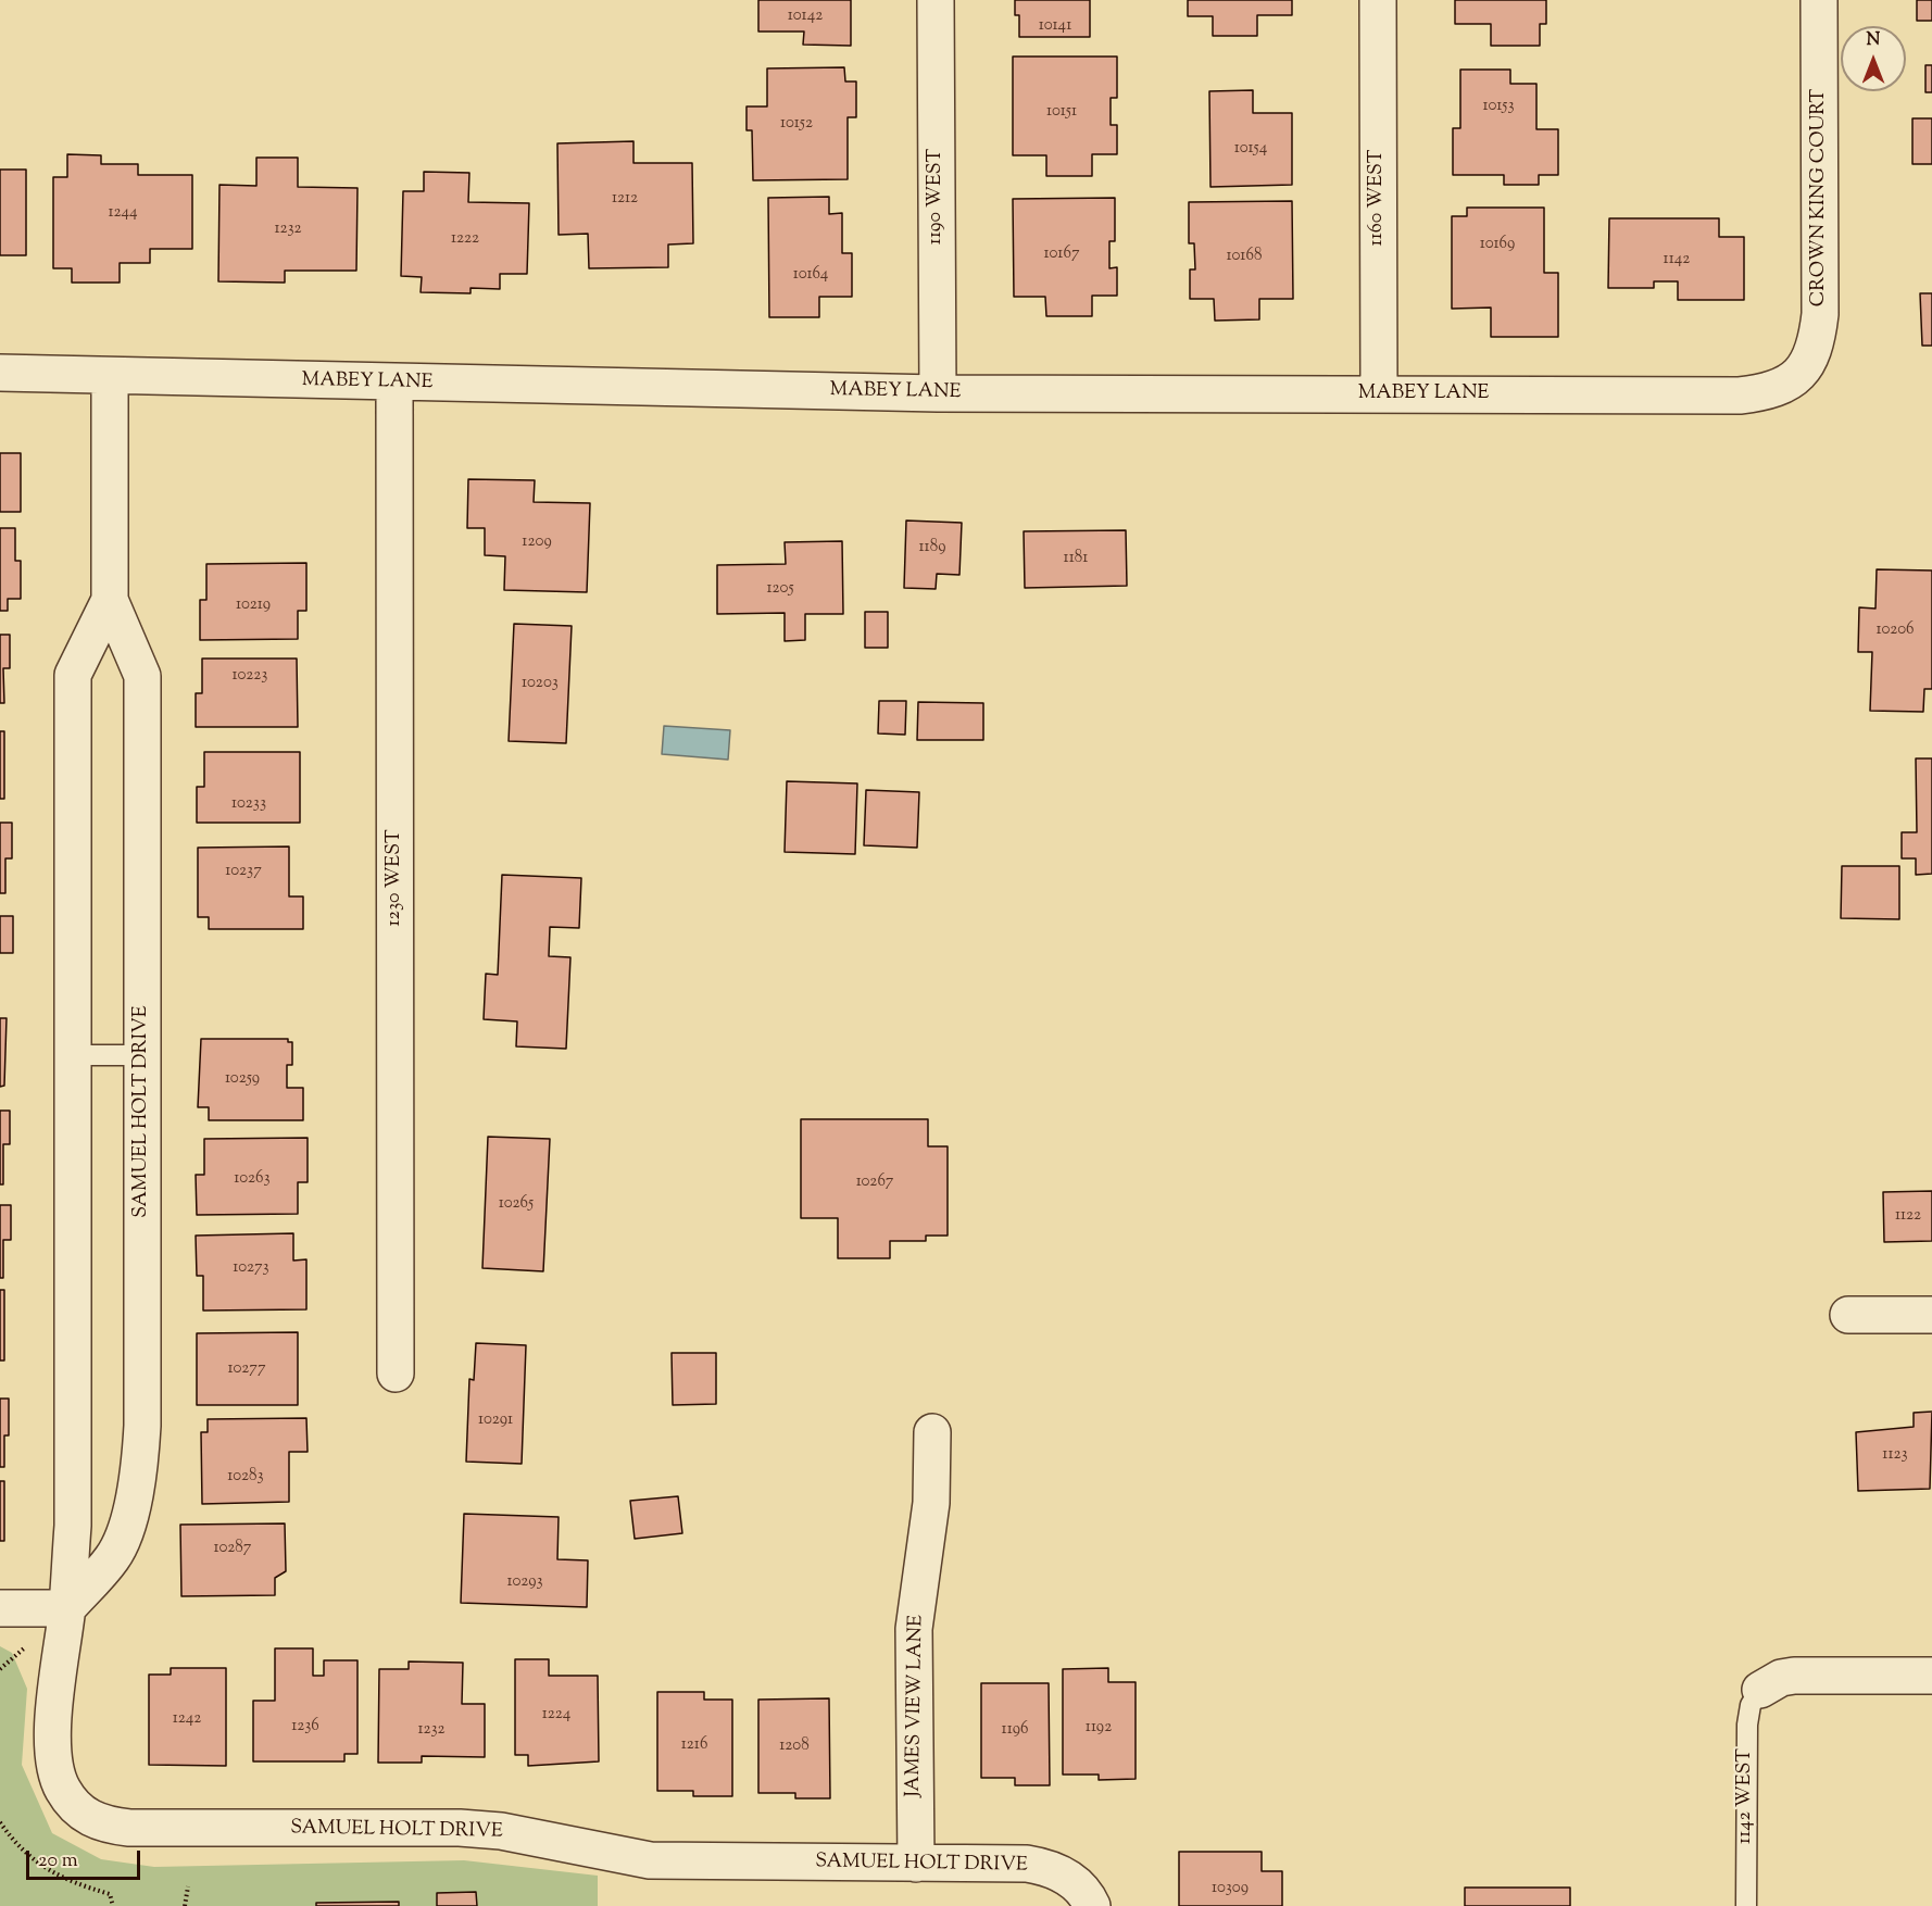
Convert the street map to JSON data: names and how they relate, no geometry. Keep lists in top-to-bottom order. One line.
{"streets":{"street":["1190 WEST","1160 WEST","CROWN KING COURT","MABEY LANE","1230 WEST","SAMUEL HOLT DRIVE","JAMES VIEW LANE"],"lane":["1142 WEST"]},"crossings":[["1190 WEST","MABEY LANE"],["1160 WEST","MABEY LANE"],["CROWN KING COURT","MABEY LANE"],["MABEY LANE","1230 WEST"],["MABEY LANE","SAMUEL HOLT DRIVE"],["SAMUEL HOLT DRIVE","JAMES VIEW LANE"]],"house_numbers":["10142","10141","10153","10151","10152","10154","1212","1244","1232","1222","10169","10167","10168","1142","10164","1209","1189","1181","1205","10219","10206","10223","10203","10233","10237","10259","10263","10267","10265","1122","10273","10277","10291","1123","10283","10287","10293","1224","1242","1236","1192","1232","1196","1216","1208","10309"],"scale_bar":"20 m","north":"top"}
